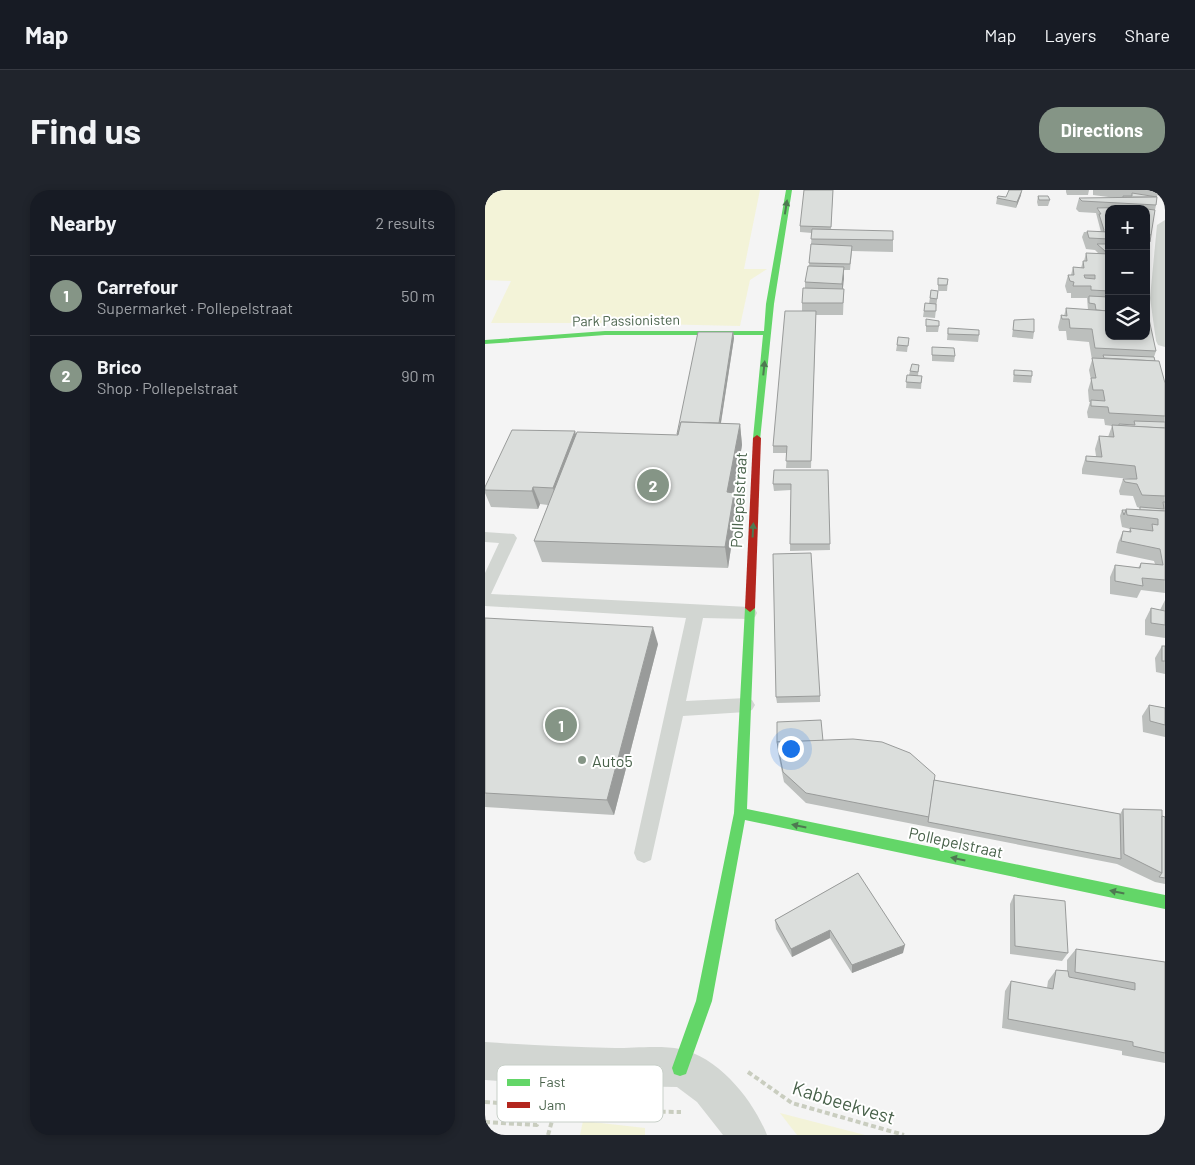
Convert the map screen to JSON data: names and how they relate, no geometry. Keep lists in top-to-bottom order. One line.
{"streets":{"street":["Park Passionisten","Pollepelstraat"],"path":["Kabbeekvest"]},"crossings":[["Park Passionisten","Pollepelstraat"]],"places":["Auto5"],"legend":["Fast","Jam"],"page":{"header":"Map","nav":["Map","Layers","Share"],"buttons":"Directions","title":"Find us","heading":["Nearby","2 results"],"map_buttons":["+","−"],"list":[{"mark":"1","name":"Carrefour","note":"Supermarket · Pollepelstraat","value":"50 m"},{"mark":"2","name":"Brico","note":"Shop · Pollepelstraat","value":"90 m"}],"pins":["2","1"]}}
